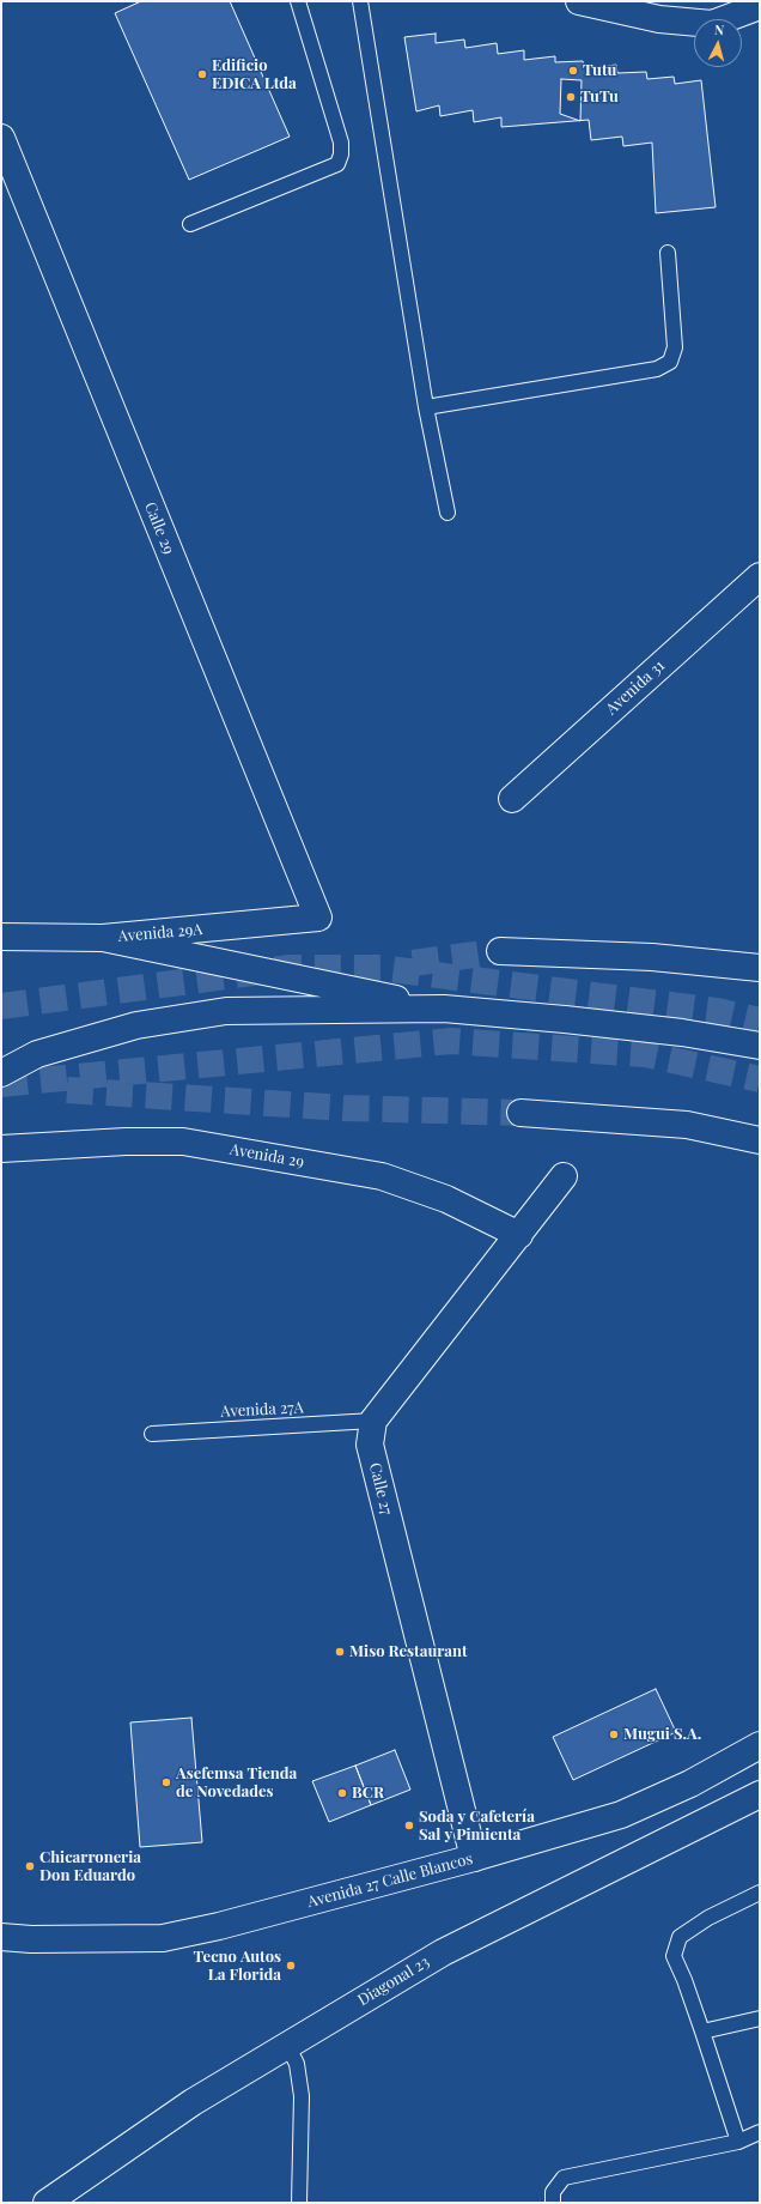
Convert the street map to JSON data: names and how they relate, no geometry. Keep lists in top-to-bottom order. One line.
{"streets":{"main road":["Calle 29","Avenida 31","Avenida 29A","Avenida 29","Calle 27","Avenida 27 Calle Blancos","Diagonal 23"],"lane":["Avenida 27A"]},"crossings":[["Calle 29","Avenida 29A"],["Avenida 29","Calle 27"],["Avenida 27A","Calle 27"],["Calle 27","Avenida 27 Calle Blancos"]],"places":["Tutu","Edificio EDICA Ltda","TuTu","Miso Restaurant","Mugui S.A.","Asefemsa Tienda de Novedades","BCR","Soda y Cafetería Sal y Pimienta","Chicarroneria Don Eduardo","Tecno Autos La Florida"],"north":"top"}
